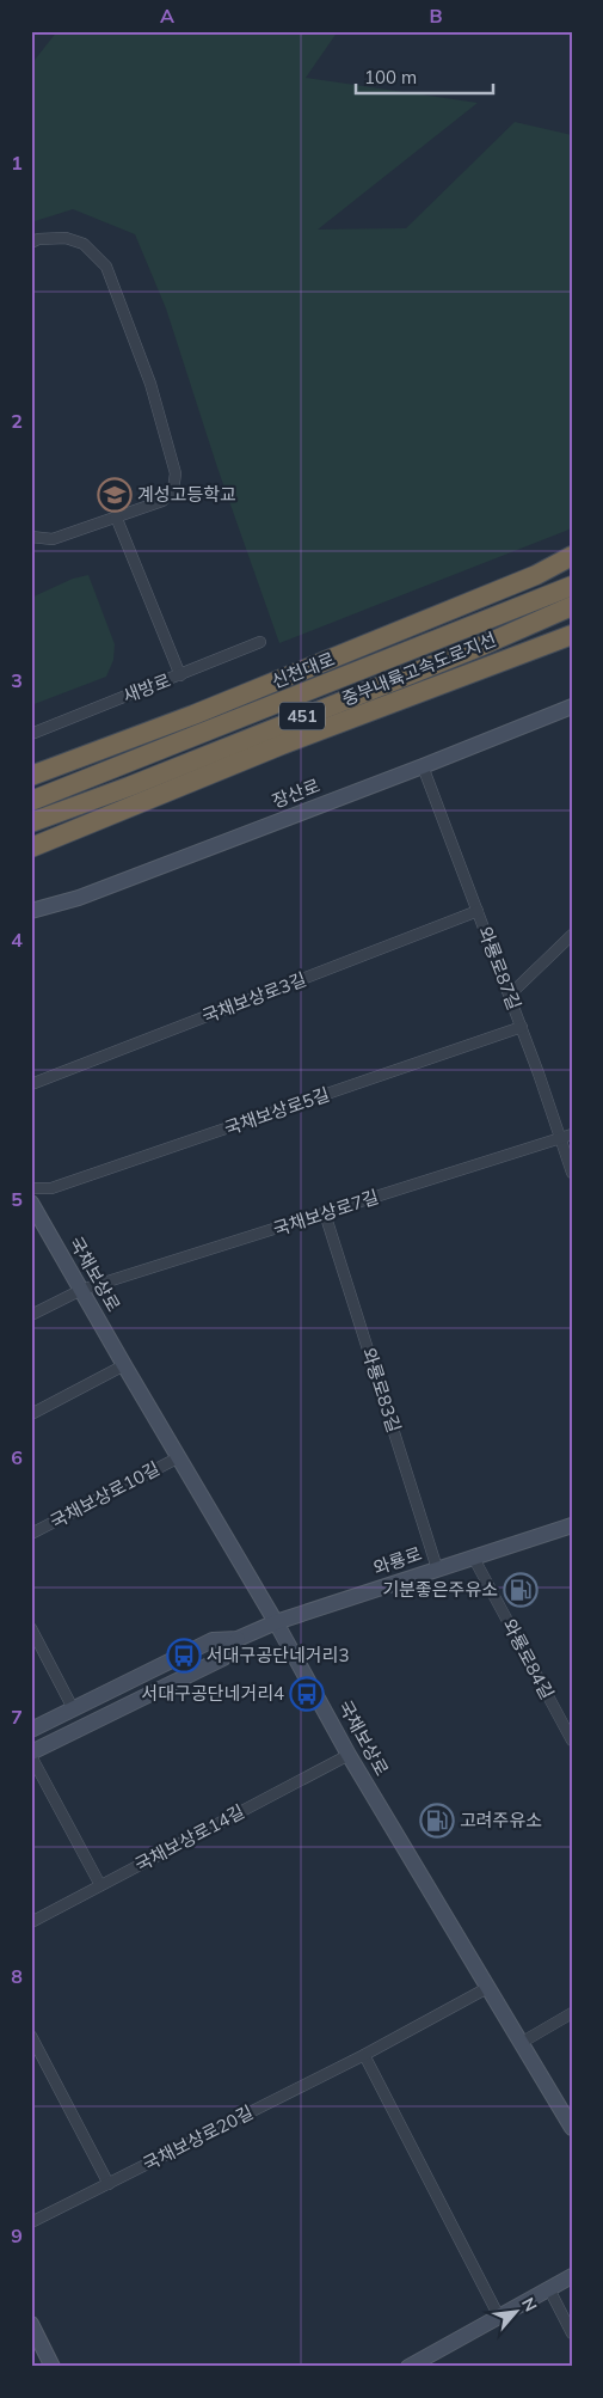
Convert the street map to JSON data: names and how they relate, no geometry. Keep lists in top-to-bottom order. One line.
{"streets":{"highway":["중부내륙고속도로지선","신천대로","451"],"main road":["장산로","국채보상로","와룡로"],"street":["새방로","와룡로87길","국채보상로3길","국채보상로5길","국채보상로7길","와룡로83길","국채보상로10길","와룡로84길","국채보상로14길","국채보상로20길"]},"crossings":[["장산로","와룡로87길"],["와룡로87길","국채보상로3길"],["와룡로87길","국채보상로5길"],["와룡로87길","국채보상로7길"],["국채보상로7길","국채보상로"],["국채보상로7길","와룡로83길"],["국채보상로","국채보상로10길"],["국채보상로","와룡로"],["국채보상로","국채보상로14길"],["국채보상로","국채보상로20길"],["와룡로83길","와룡로"],["와룡로","와룡로84길"]],"places":{"school or university":["계성고등학교"],"fuel station":["기분좋은주유소","고려주유소"],"bus stop":["서대구공단네거리3","서대구공단네거리4"]},"scale_bar":"100 m","north":"top right","grid":{"columns":["A","B"],"rows":["1","2","3","4","5","6","7","8","9"]}}
